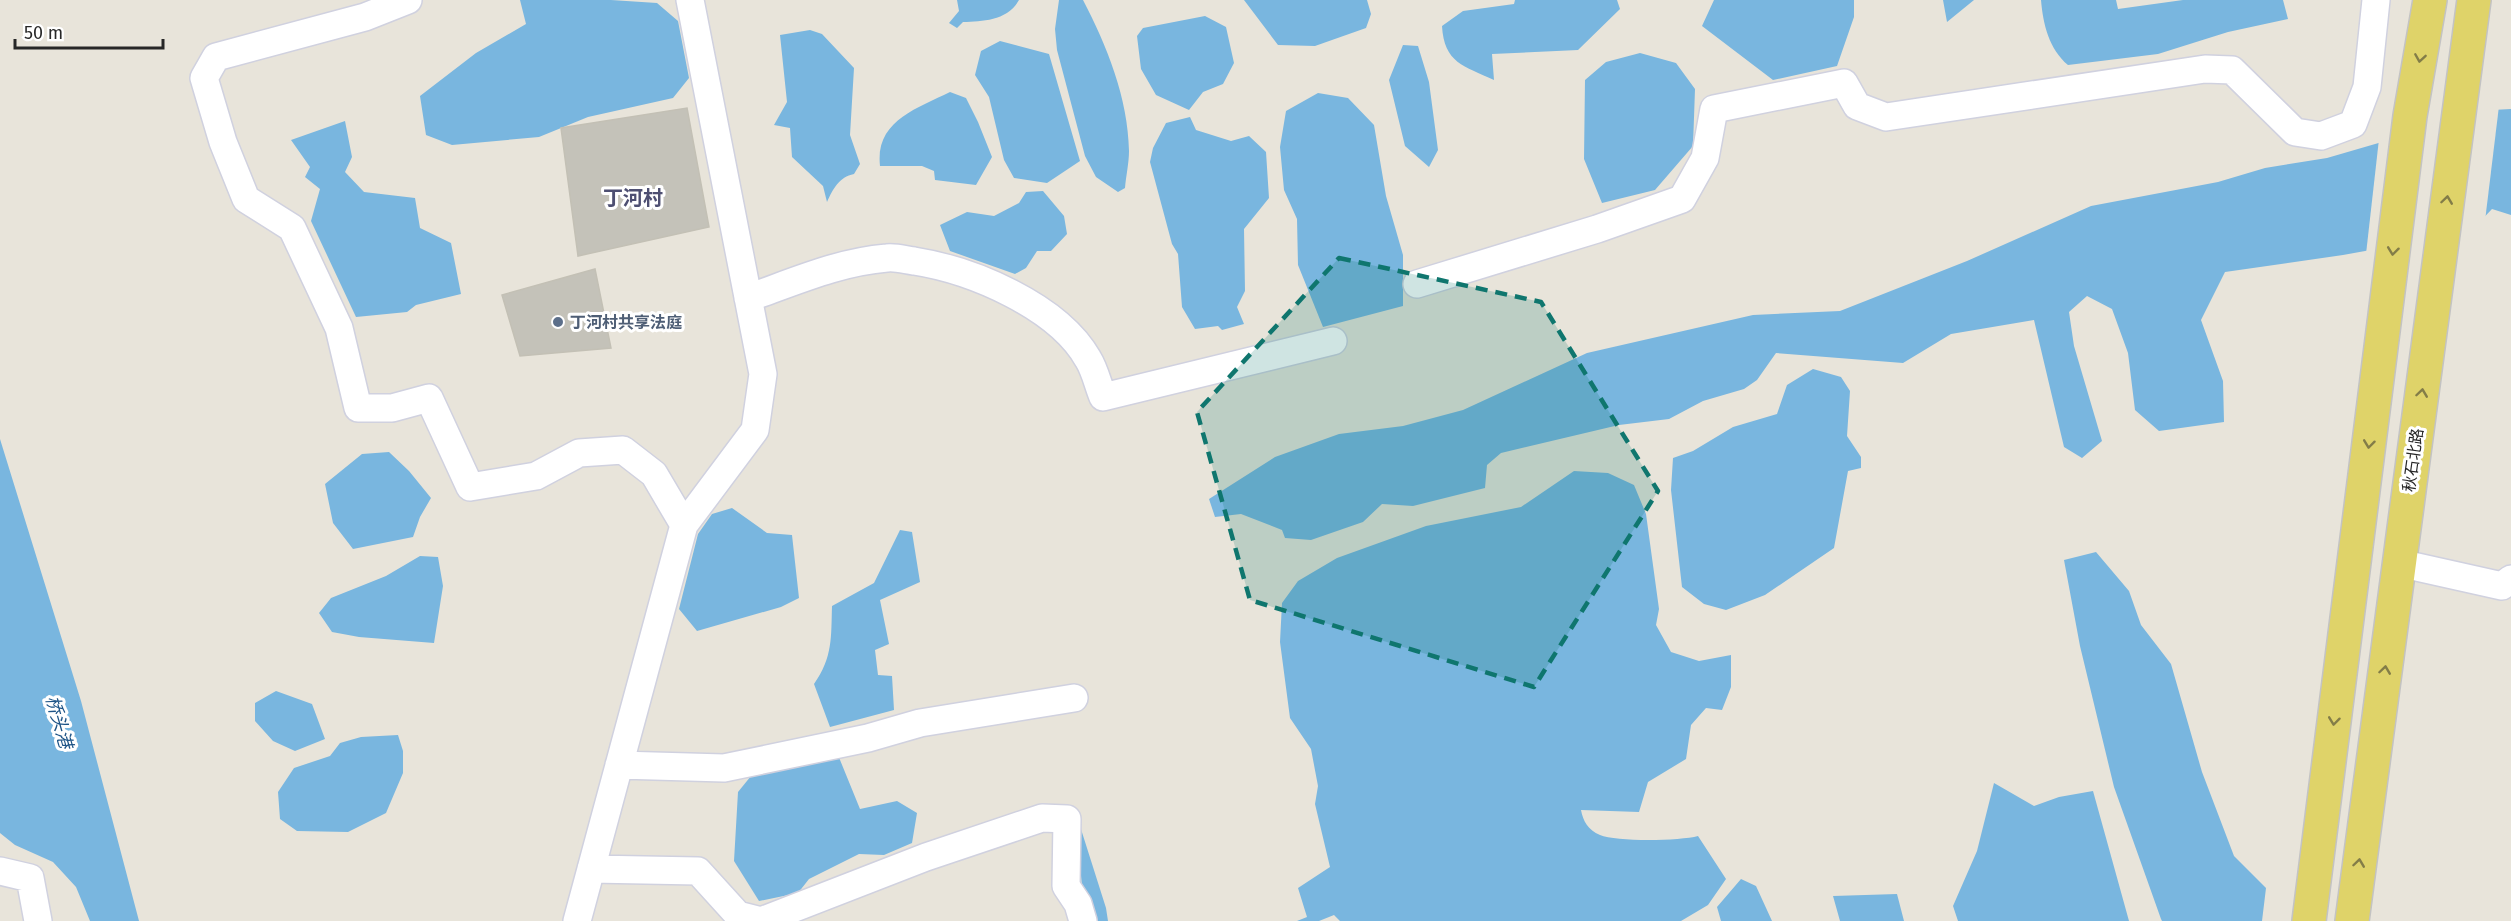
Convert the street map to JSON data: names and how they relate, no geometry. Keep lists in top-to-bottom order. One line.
{"streets":{"main road":["秋石北路"]},"districts":["丁河村"],"water":["桥头港"],"places":["丁河村共享法庭"],"scale_bar":"50 m"}
